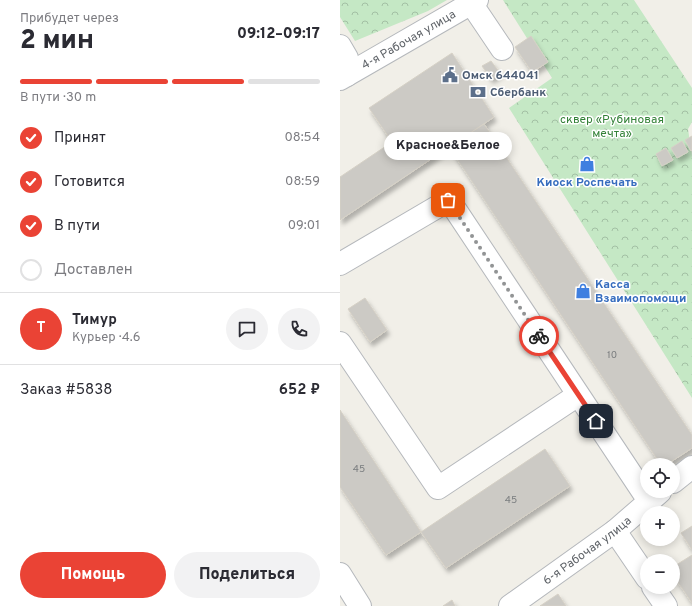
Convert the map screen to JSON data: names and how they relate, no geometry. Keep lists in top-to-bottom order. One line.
{"streets":{"street":["4-я Рабочая улица","6-я Рабочая улица"]},"parks":["сквер «Рубиновая мечта»"],"places":{"public building":["Омск 644041"],"bank":["Сбербанк"],"shop":["Киоск Роспечать","Касса Взаимопомощи"],"other":["Красное&Белое"]},"house_numbers":["10","45","45"],"page":{"heading":["2 мин","Прибудет через","09:12–09:17"],"panel":["Тимур","Курьер · 4.6","Заказ #5838","652 ₽"],"bar":"В пути · 30 m","list":[["Принят","08:54"],["Готовится","08:59"],["В пути","09:01"],"Доставлен"],"bubble":"Красное&Белое","round":"Т","map_buttons":["+","−"],"buttons":["Помощь","Поделиться"]}}
